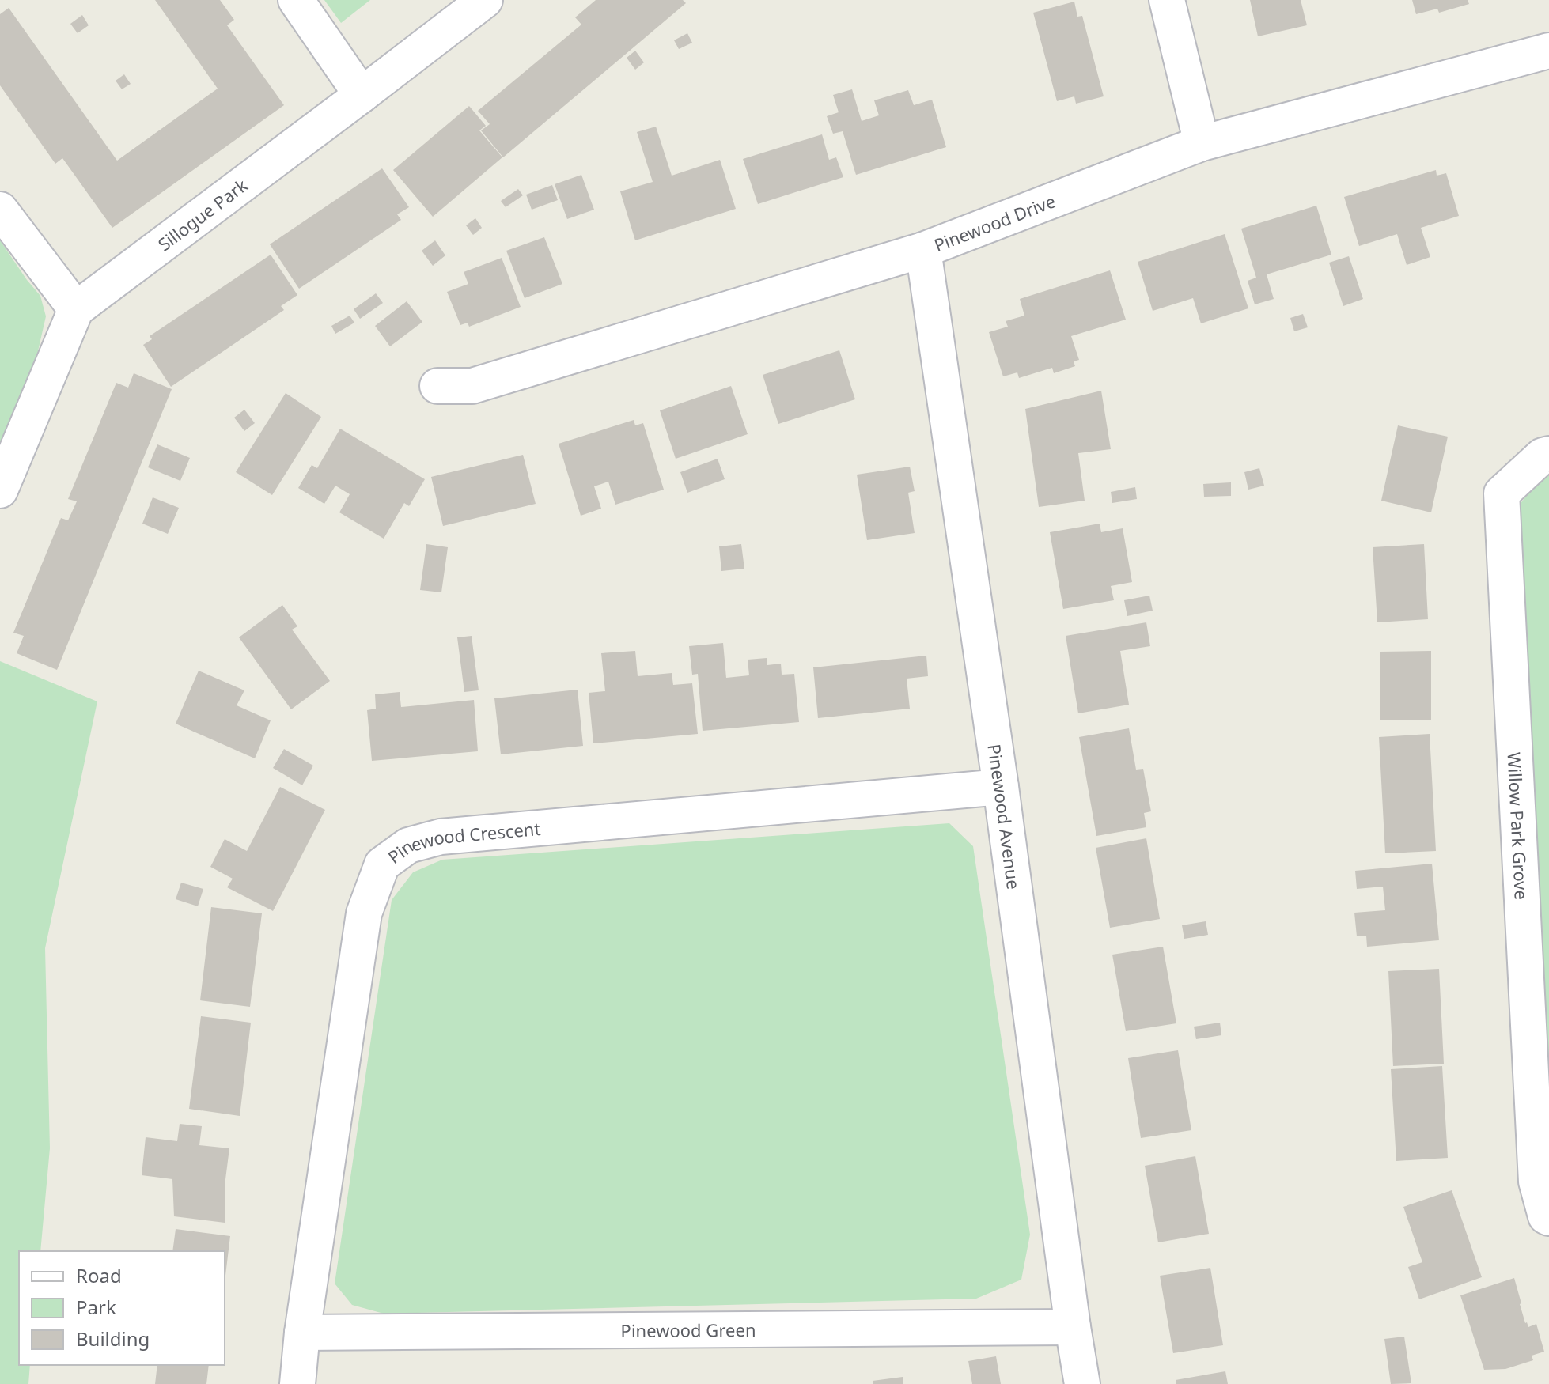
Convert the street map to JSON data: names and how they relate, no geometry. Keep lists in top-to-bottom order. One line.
{"streets":{"street":["Sillogue Park","Pinewood Drive","Pinewood Avenue","Willow Park Grove","Pinewood Crescent","Pinewood Green"]},"crossings":[["Pinewood Drive","Pinewood Avenue"],["Pinewood Avenue","Pinewood Crescent"],["Pinewood Avenue","Pinewood Green"],["Pinewood Crescent","Pinewood Green"]],"legend":["Road","Park","Building"]}
